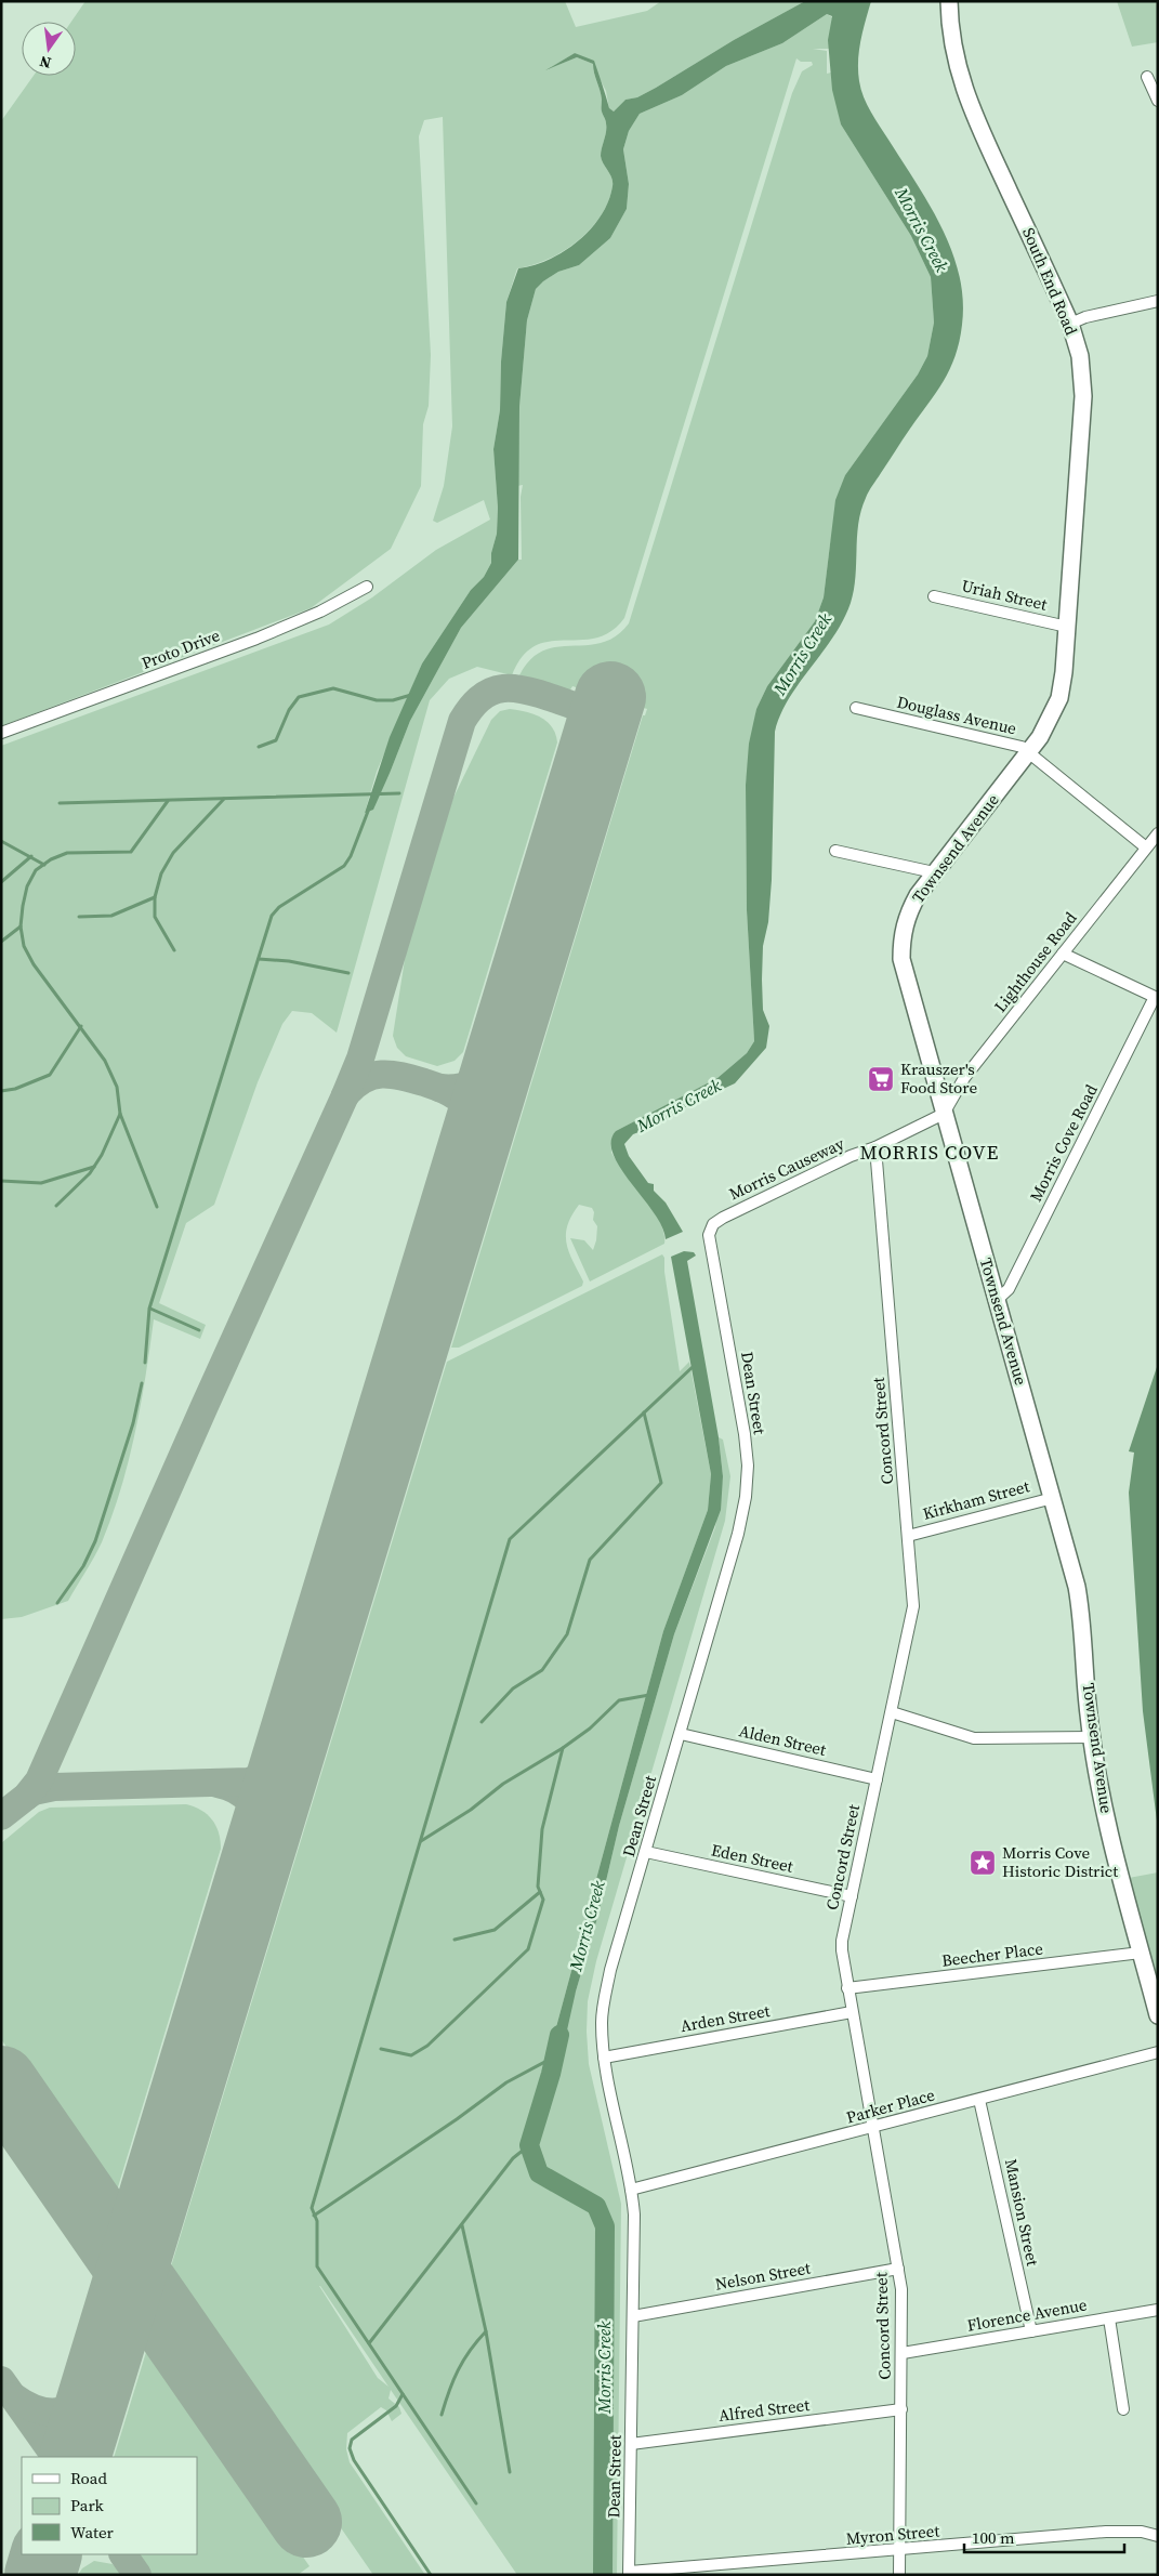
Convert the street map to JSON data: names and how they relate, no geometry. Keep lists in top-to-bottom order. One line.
{"streets":{"main road":["South End Road","Townsend Avenue"],"street":["Uriah Street","Proto Drive","Douglass Avenue","Lighthouse Road","Morris Cove Road","Morris Causeway","Dean Street","Concord Street","Kirkham Street","Alden Street","Eden Street","Beecher Place","Arden Street","Parker Place","Mansion Street","Nelson Street","Florence Avenue","Alfred Street","Myron Street"]},"crossings":[["South End Road","Uriah Street"],["South End Road","Townsend Avenue"],["Douglass Avenue","Townsend Avenue"],["Douglass Avenue","Lighthouse Road"],["Townsend Avenue","Lighthouse Road"],["Townsend Avenue","Morris Cove Road"],["Townsend Avenue","Morris Causeway"],["Townsend Avenue","Kirkham Street"],["Townsend Avenue","Beecher Place"],["Lighthouse Road","Morris Cove Road"],["Lighthouse Road","Morris Causeway"],["Morris Causeway","Dean Street"],["Morris Causeway","Concord Street"],["Dean Street","Alden Street"],["Dean Street","Eden Street"],["Dean Street","Arden Street"],["Dean Street","Parker Place"],["Dean Street","Nelson Street"],["Dean Street","Alfred Street"],["Dean Street","Myron Street"],["Concord Street","Kirkham Street"],["Concord Street","Alden Street"],["Concord Street","Eden Street"],["Concord Street","Beecher Place"],["Concord Street","Arden Street"],["Concord Street","Parker Place"],["Concord Street","Nelson Street"],["Concord Street","Florence Avenue"],["Concord Street","Alfred Street"],["Concord Street","Myron Street"],["Parker Place","Mansion Street"],["Mansion Street","Florence Avenue"]],"districts":["MORRIS COVE"],"water":["Morris Creek"],"places":{"supermarket":["Krauszer's Food Store"],"place":["Morris Cove Historic District"]},"legend":["Road","Park","Water"],"scale_bar":"100 m","north":"bottom"}
